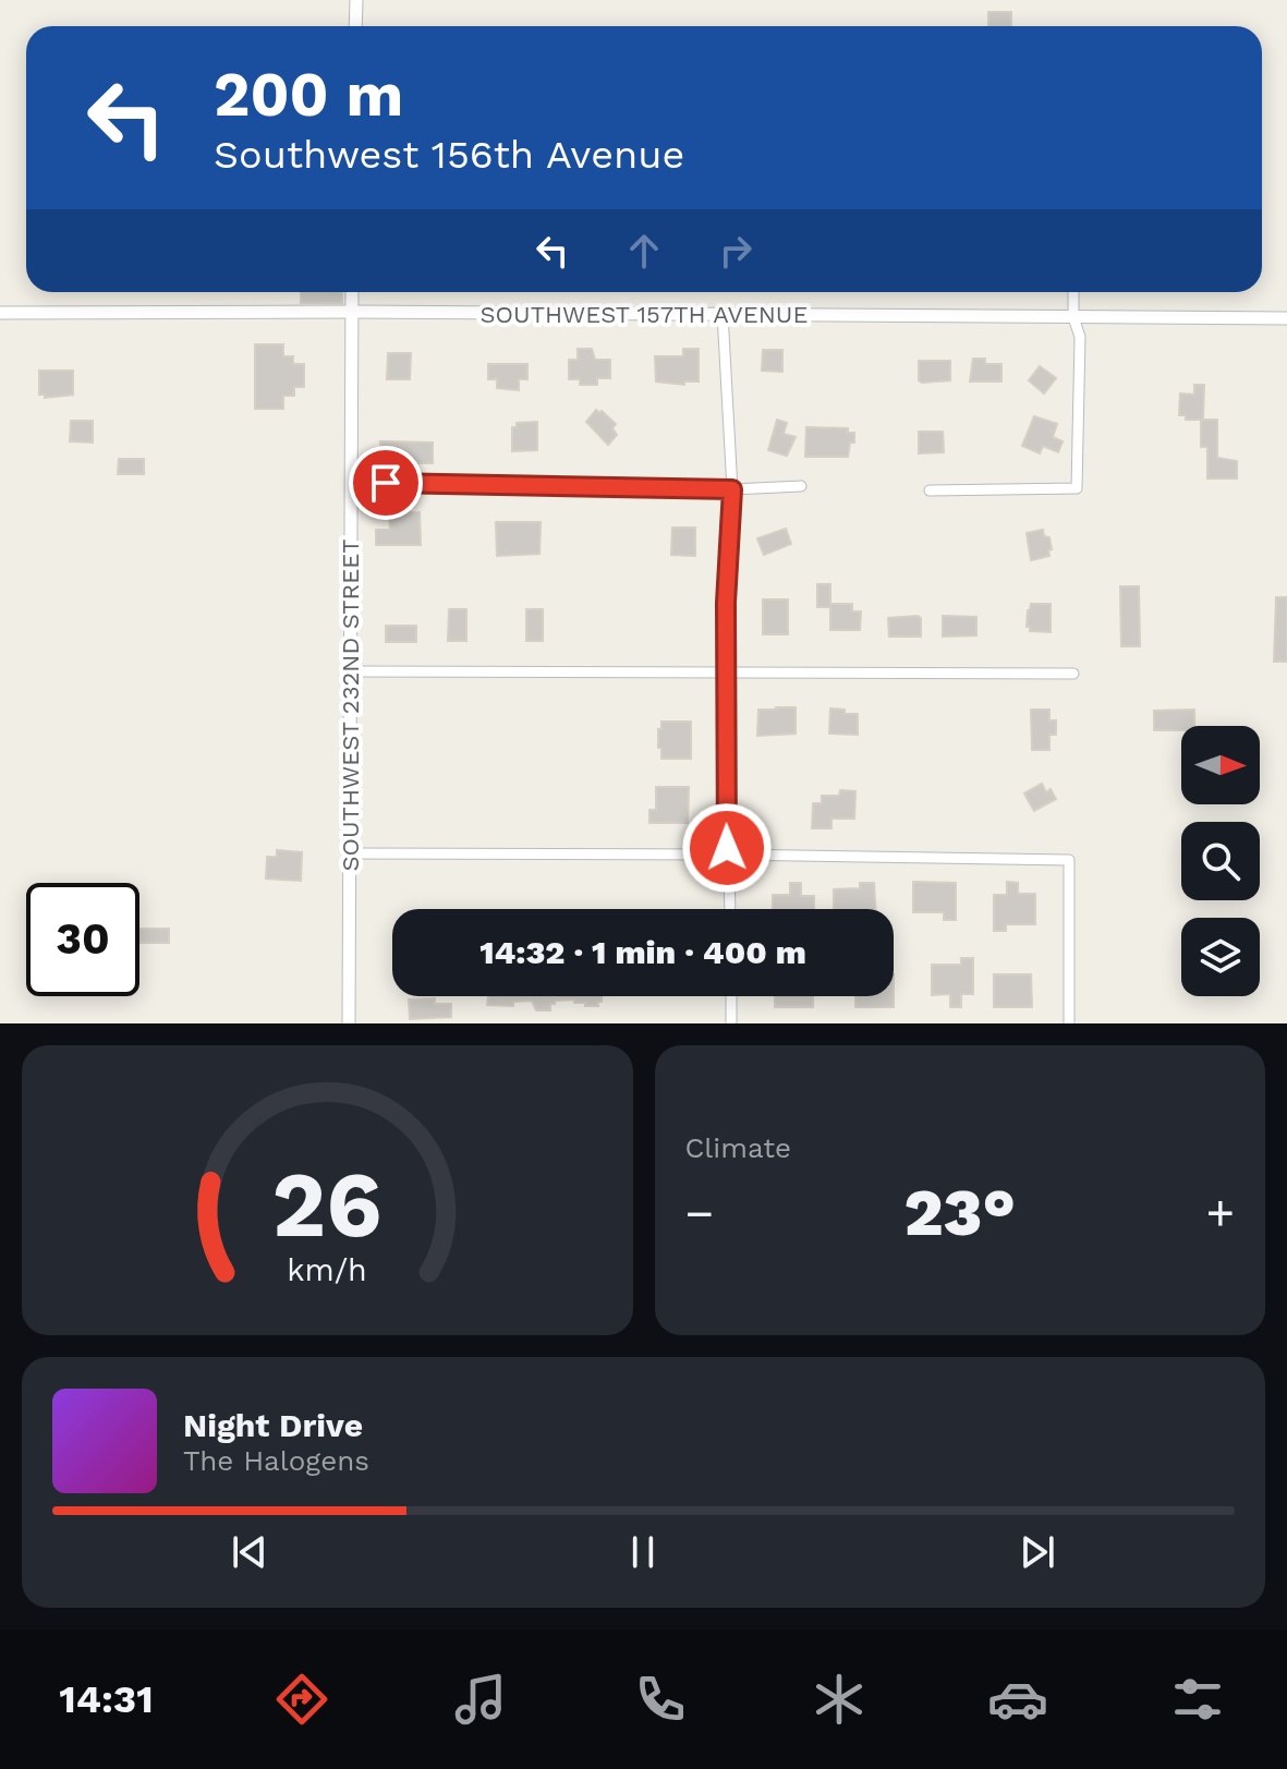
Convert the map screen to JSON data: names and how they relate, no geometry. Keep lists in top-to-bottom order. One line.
{"streets":{"street":["SOUTHWEST 157TH AVENUE","SOUTHWEST 232ND STREET"]},"crossings":[["SOUTHWEST 157TH AVENUE","SOUTHWEST 232ND STREET"]],"north":"right","page":{"turn":["200 m","Southwest 156th Avenue"],"limit":"30","trip":"14:32 · 1 min · 400 m","tile":"Climate","heat":["−","23°","+"],"song":["Night Drive","The Halogens"],"tabs":"14:31","gauge":["26","km/h"]}}
